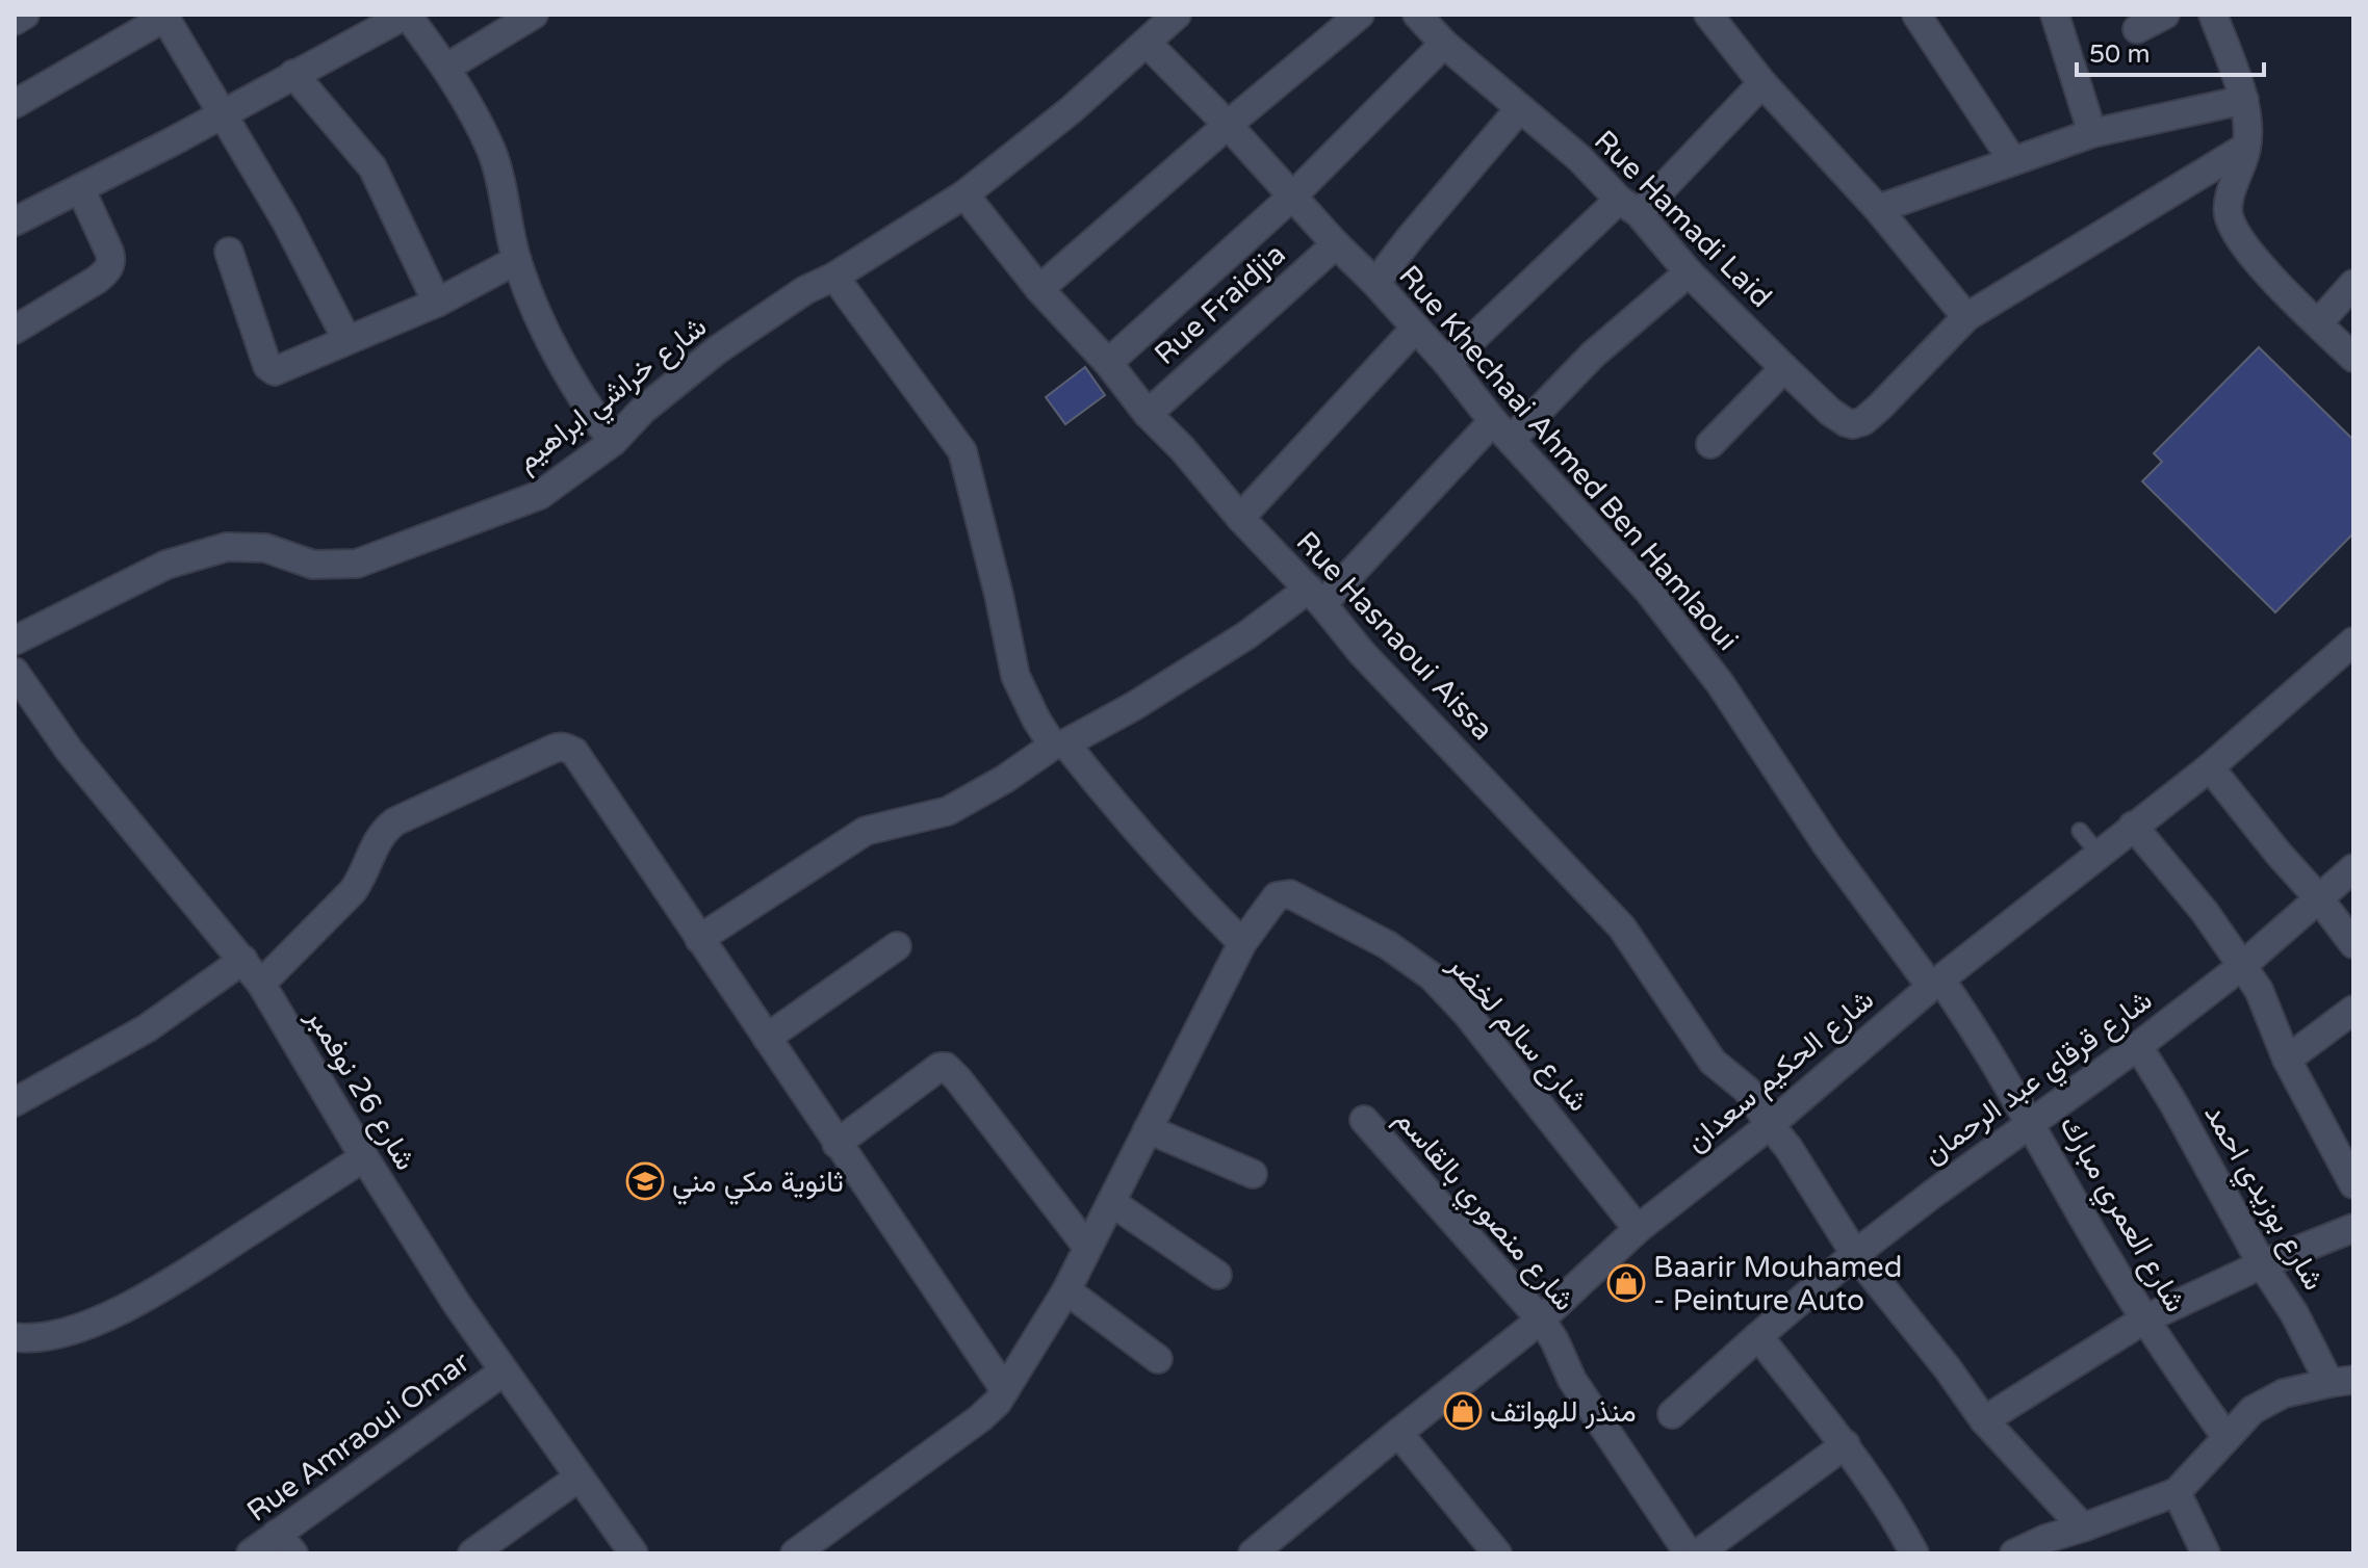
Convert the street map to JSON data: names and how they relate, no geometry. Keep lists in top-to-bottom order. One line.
{"streets":{"street":["Rue Hamadi Laid","Rue Fraidjia","شارع خراشي ابراهيم","Rue Khechaai Ahmed Ben Hamlaoui","Rue Hasnaoui Aissa","شارع سالم لخضر","شارع الحكيم سعدان","شارع قرقاي عبد الرحمان","شارع 26 نوفمبر","شارع بوزيدي احمد","شارع منصوري بالقاسم","شارع العمري مبارك","Rue Amraoui Omar"]},"crossings":[["Rue Fraidjia","Rue Khechaai Ahmed Ben Hamlaoui"],["Rue Fraidjia","Rue Hasnaoui Aissa"],["شارع خراشي ابراهيم","Rue Khechaai Ahmed Ben Hamlaoui"],["شارع خراشي ابراهيم","Rue Hasnaoui Aissa"],["Rue Khechaai Ahmed Ben Hamlaoui","شارع الحكيم سعدان"],["Rue Khechaai Ahmed Ben Hamlaoui","شارع العمري مبارك"],["Rue Hasnaoui Aissa","شارع الحكيم سعدان"],["Rue Hasnaoui Aissa","شارع قرقاي عبد الرحمان"],["شارع سالم لخضر","شارع الحكيم سعدان"],["شارع الحكيم سعدان","شارع منصوري بالقاسم"],["شارع الحكيم سعدان","شارع العمري مبارك"],["شارع قرقاي عبد الرحمان","شارع بوزيدي احمد"],["شارع قرقاي عبد الرحمان","شارع العمري مبارك"],["شارع 26 نوفمبر","Rue Amraoui Omar"]],"places":{"school or university":["ثانوية مكي مني"],"shop":["Baarir Mouhamed - Peinture Auto","منذر للهواتف"]},"scale_bar":"50 m"}
